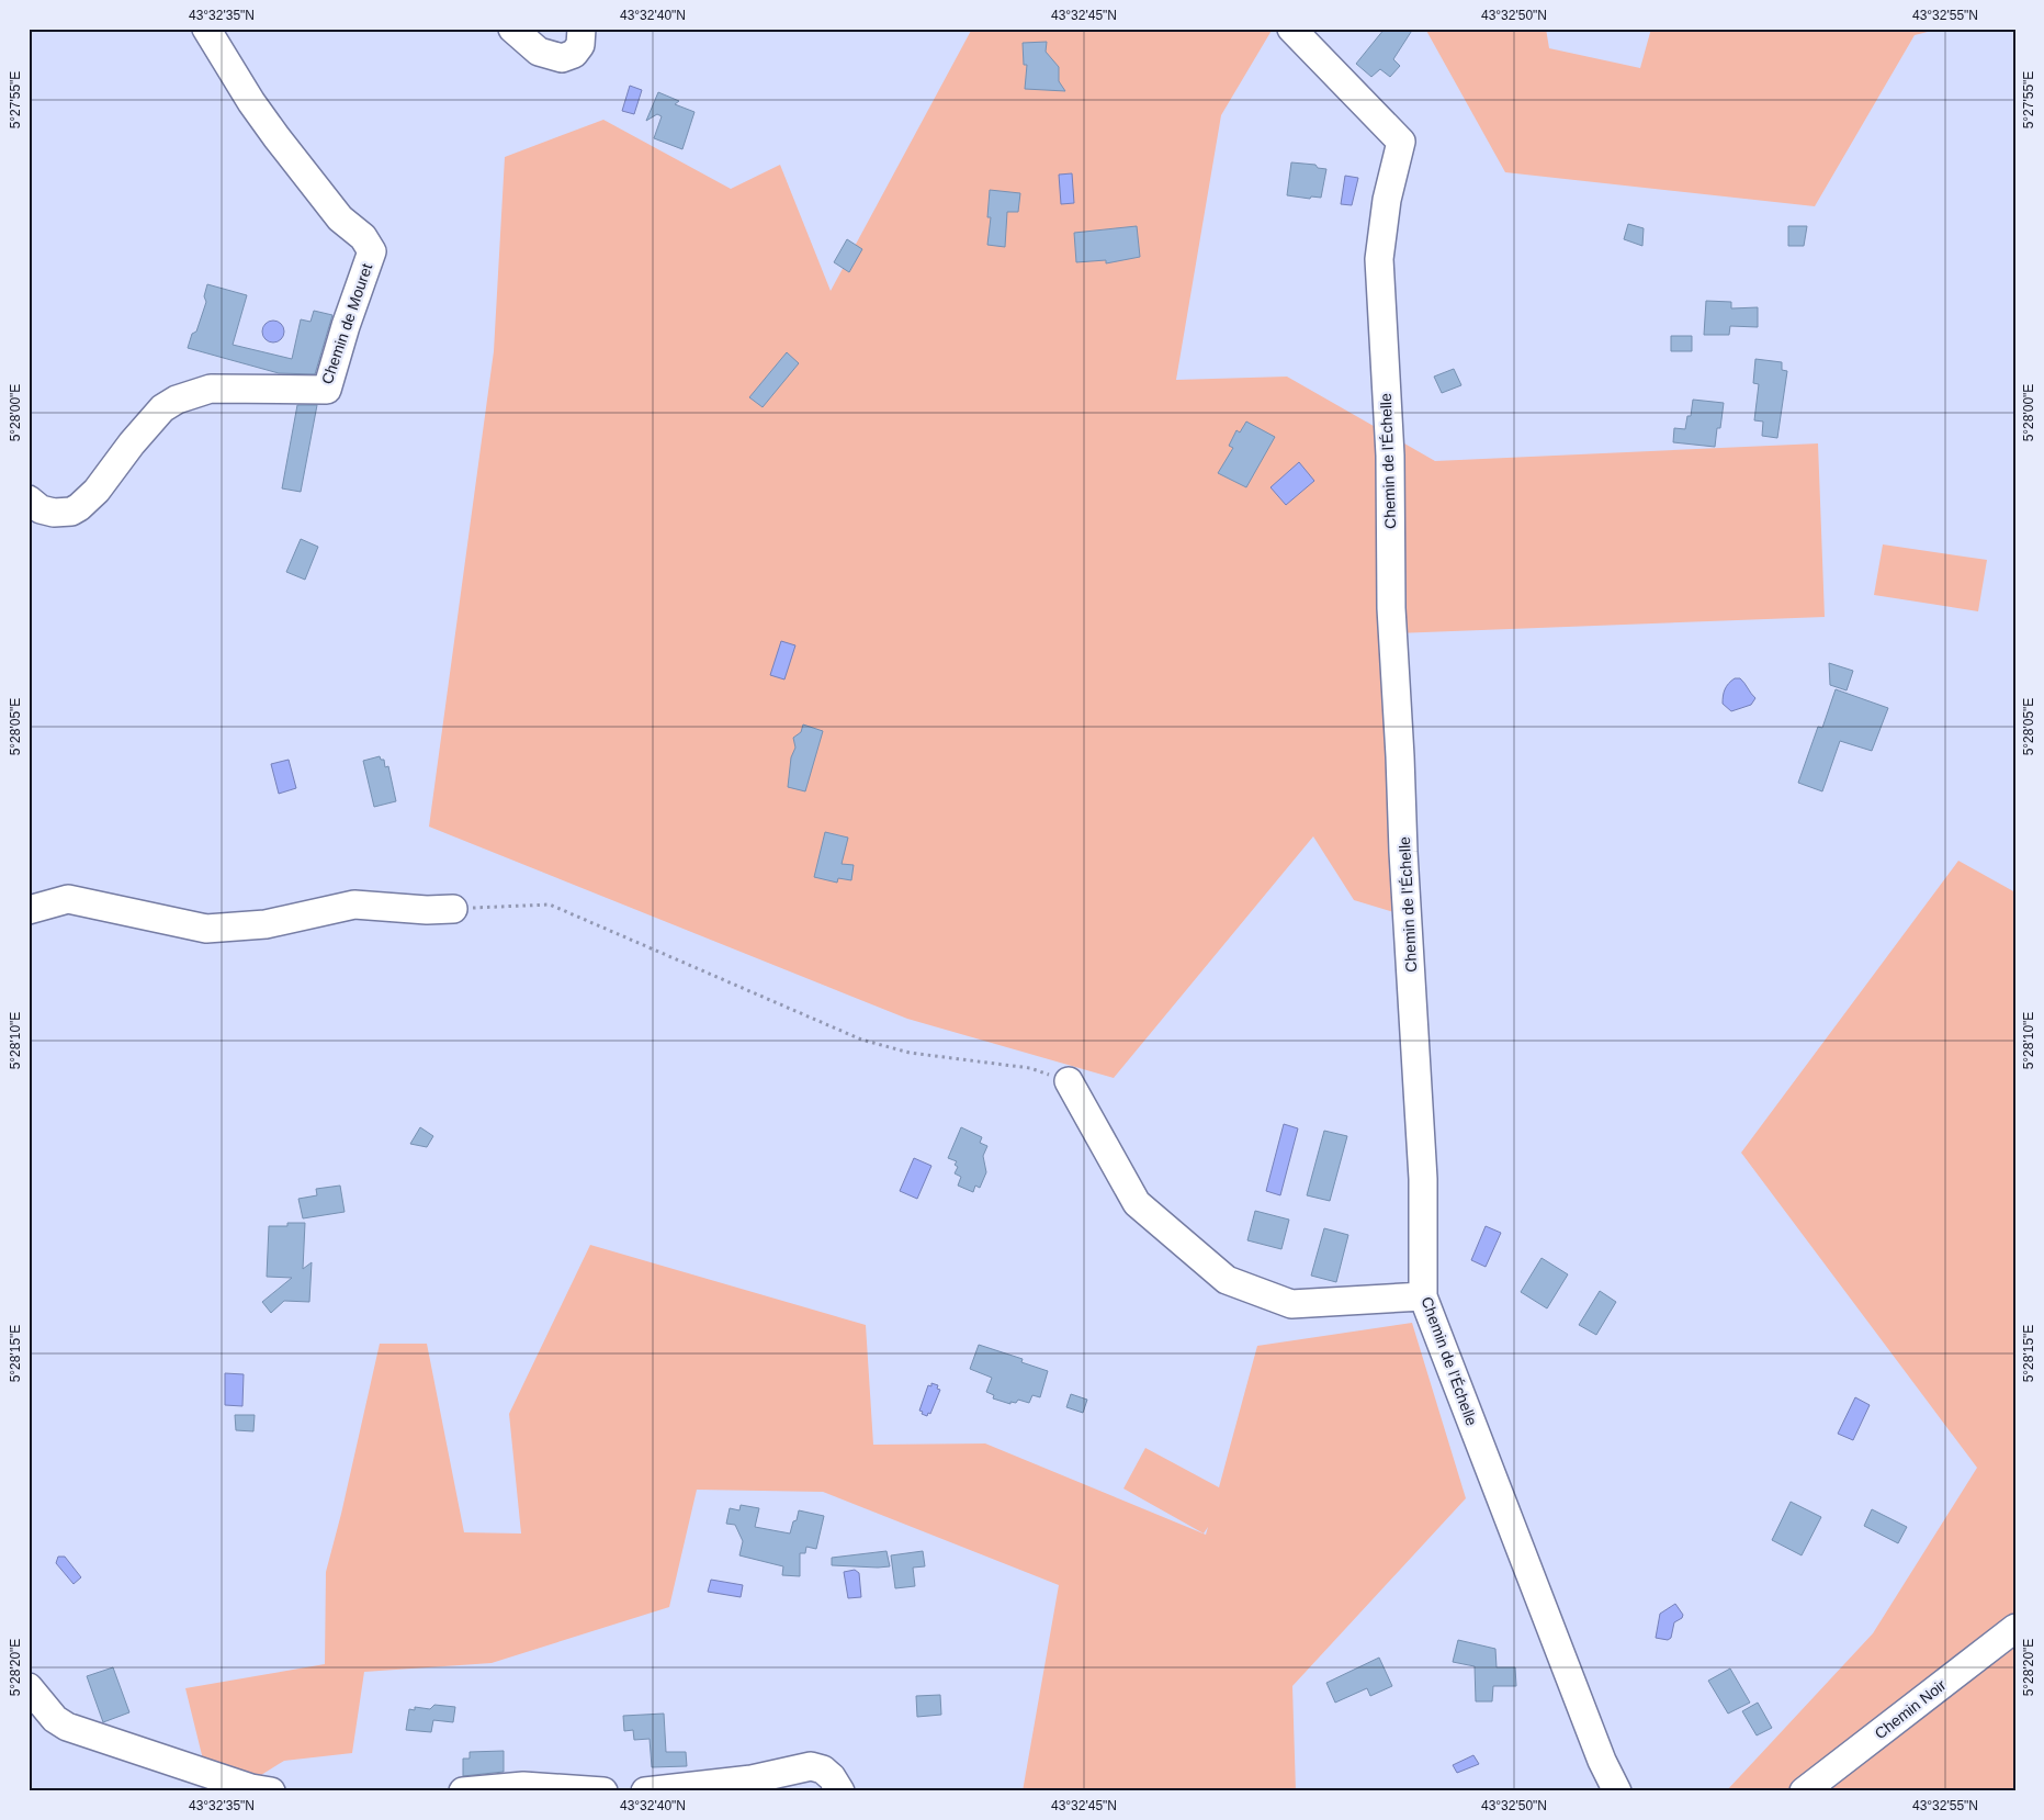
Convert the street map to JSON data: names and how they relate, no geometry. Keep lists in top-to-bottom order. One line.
{"streets":{"street":["Chemin de Mouret","Chemin de l’Échelle","Chemin Noir"]},"coordinates":["43°32'35\"N","43°32'40\"N","43°32'45\"N","43°32'50\"N","43°32'55\"N","5°27'55\"E","5°28'00\"E","5°28'05\"E","5°28'10\"E","5°28'15\"E","5°28'20\"E"]}
